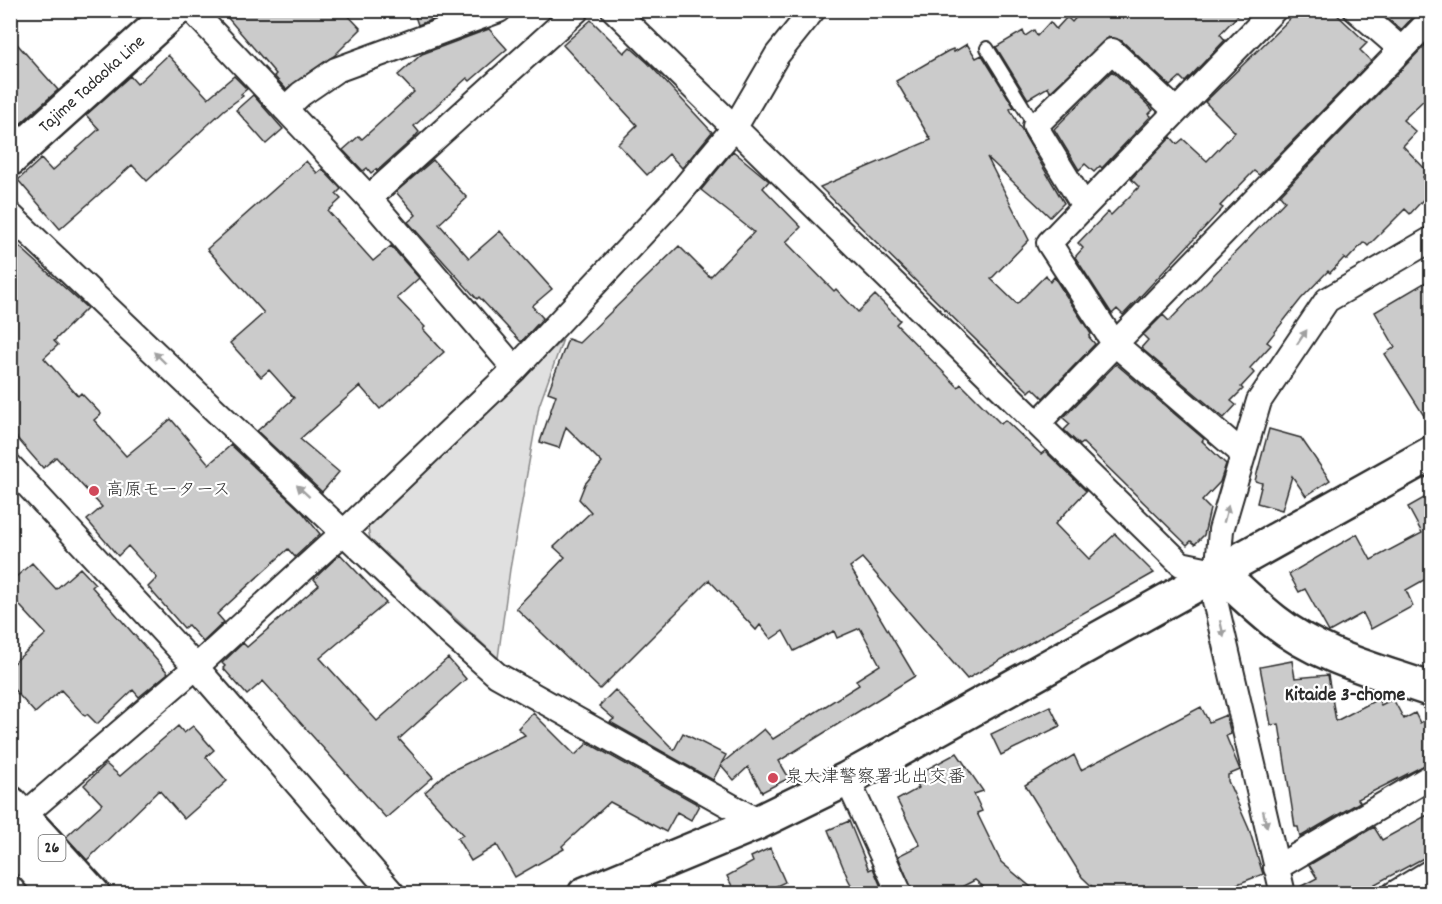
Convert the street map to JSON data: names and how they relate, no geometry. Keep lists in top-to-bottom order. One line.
{"streets":{"main road":["Tajime Tadaoka Line","26"]},"districts":["Kitaide 3-chome"],"places":["高原モータース","泉大津警察署北出交番"]}
